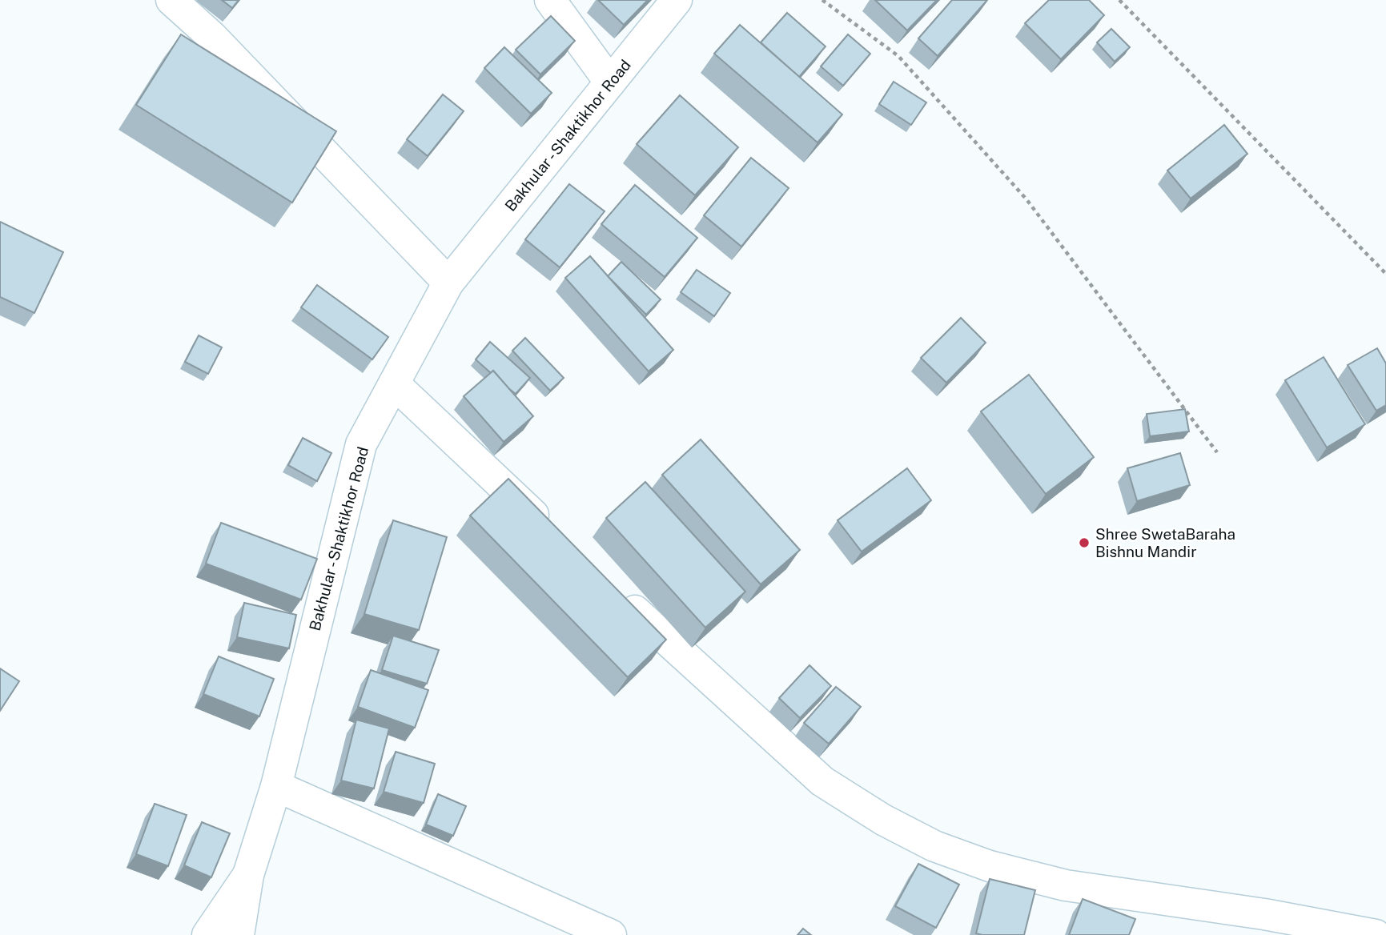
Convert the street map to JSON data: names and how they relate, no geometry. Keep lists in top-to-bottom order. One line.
{"streets":{"street":["Bakhular - Shaktikhor Road"]},"places":["Shree SwetaBaraha Bishnu Mandir"]}
